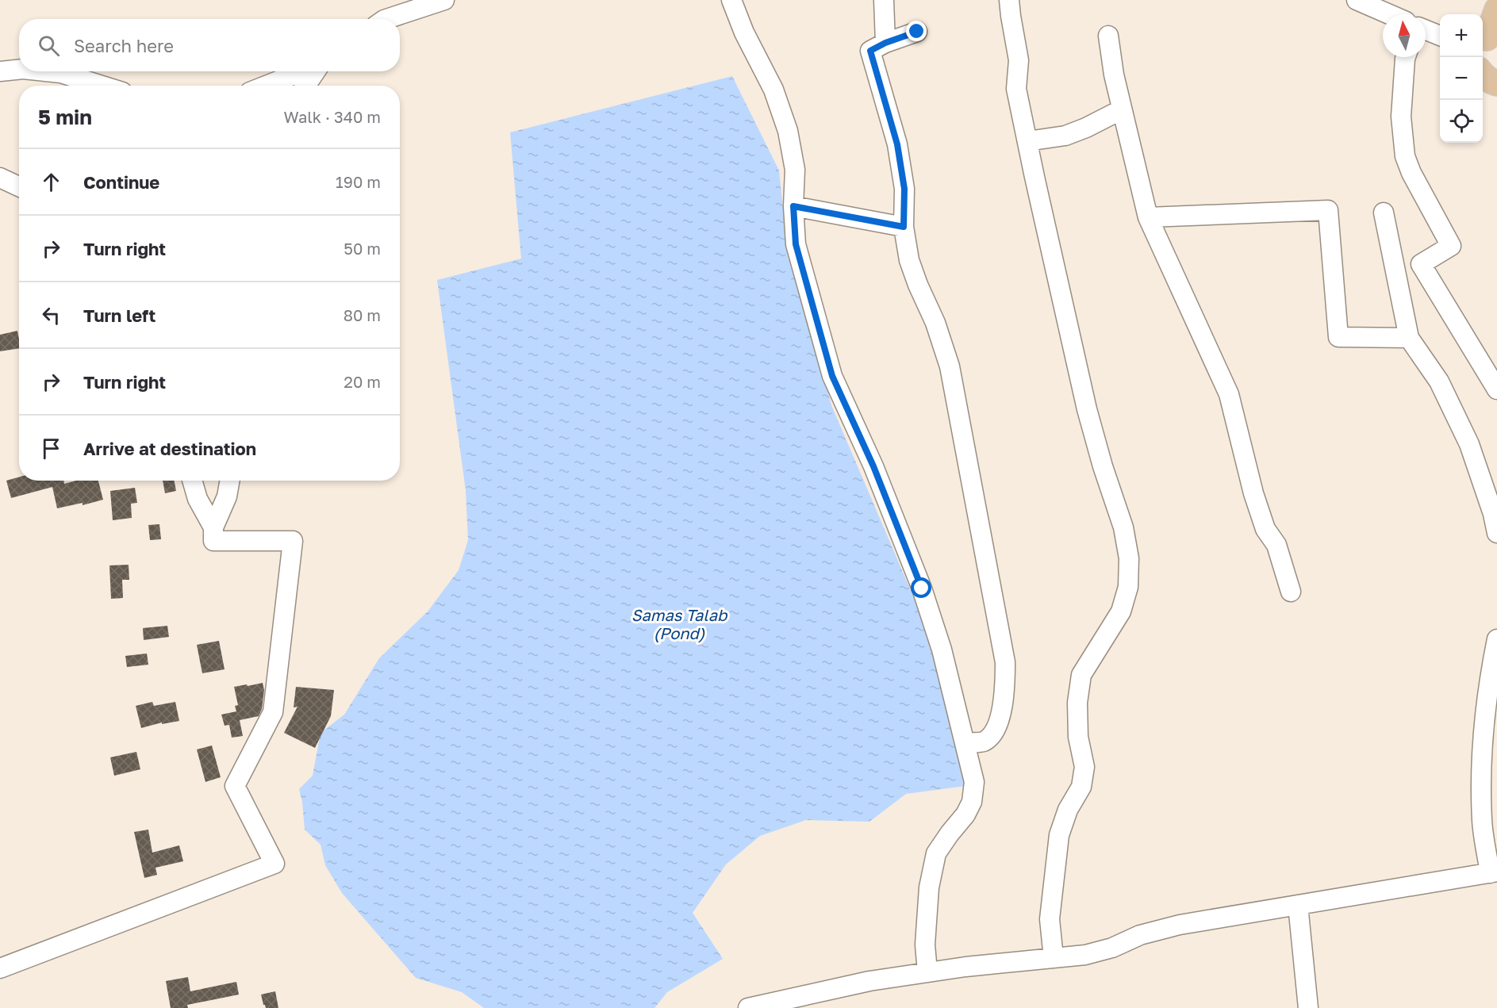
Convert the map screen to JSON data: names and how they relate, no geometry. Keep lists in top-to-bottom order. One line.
{"water":["Samas Talab (Pond)"],"north":"top","page":{"map_buttons":["+","−"],"search":"Search here","heading":["5 min","Walk · 340 m"],"list":[["Continue","190 m"],["Turn right","50 m"],["Turn left","80 m"],["Turn right","20 m"],"Arrive at destination"]}}
